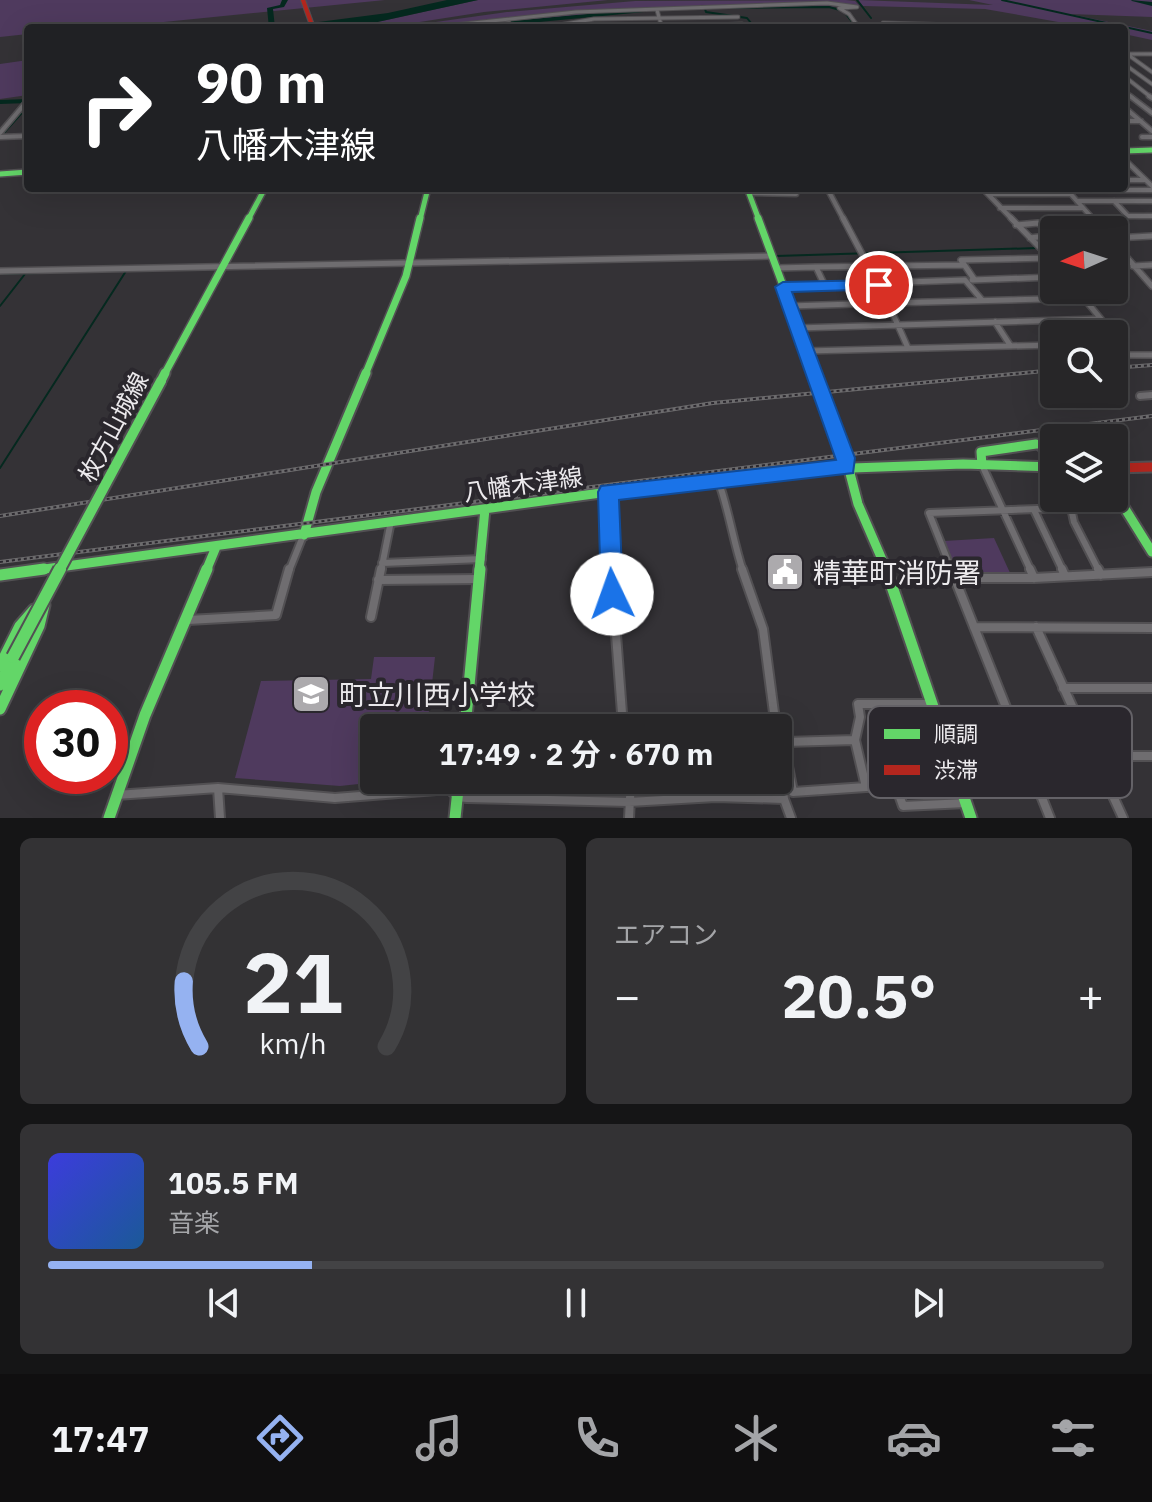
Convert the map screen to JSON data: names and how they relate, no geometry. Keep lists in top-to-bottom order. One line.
{"streets":{"main road":["枚方山城線","八幡木津線"]},"places":{"public building":["精華町消防署"],"school or university":["町立川西小学校"]},"legend":["順調","渋滞"],"north":"left","page":{"turn":["90 m","八幡木津線"],"limit":"30","trip":"17:49 · 2 分 · 670 m","tile":"エアコン","heat":["−","20.5°","+"],"song":["105.5 FM","音楽"],"tabs":"17:47","gauge":["21","km/h"]}}
